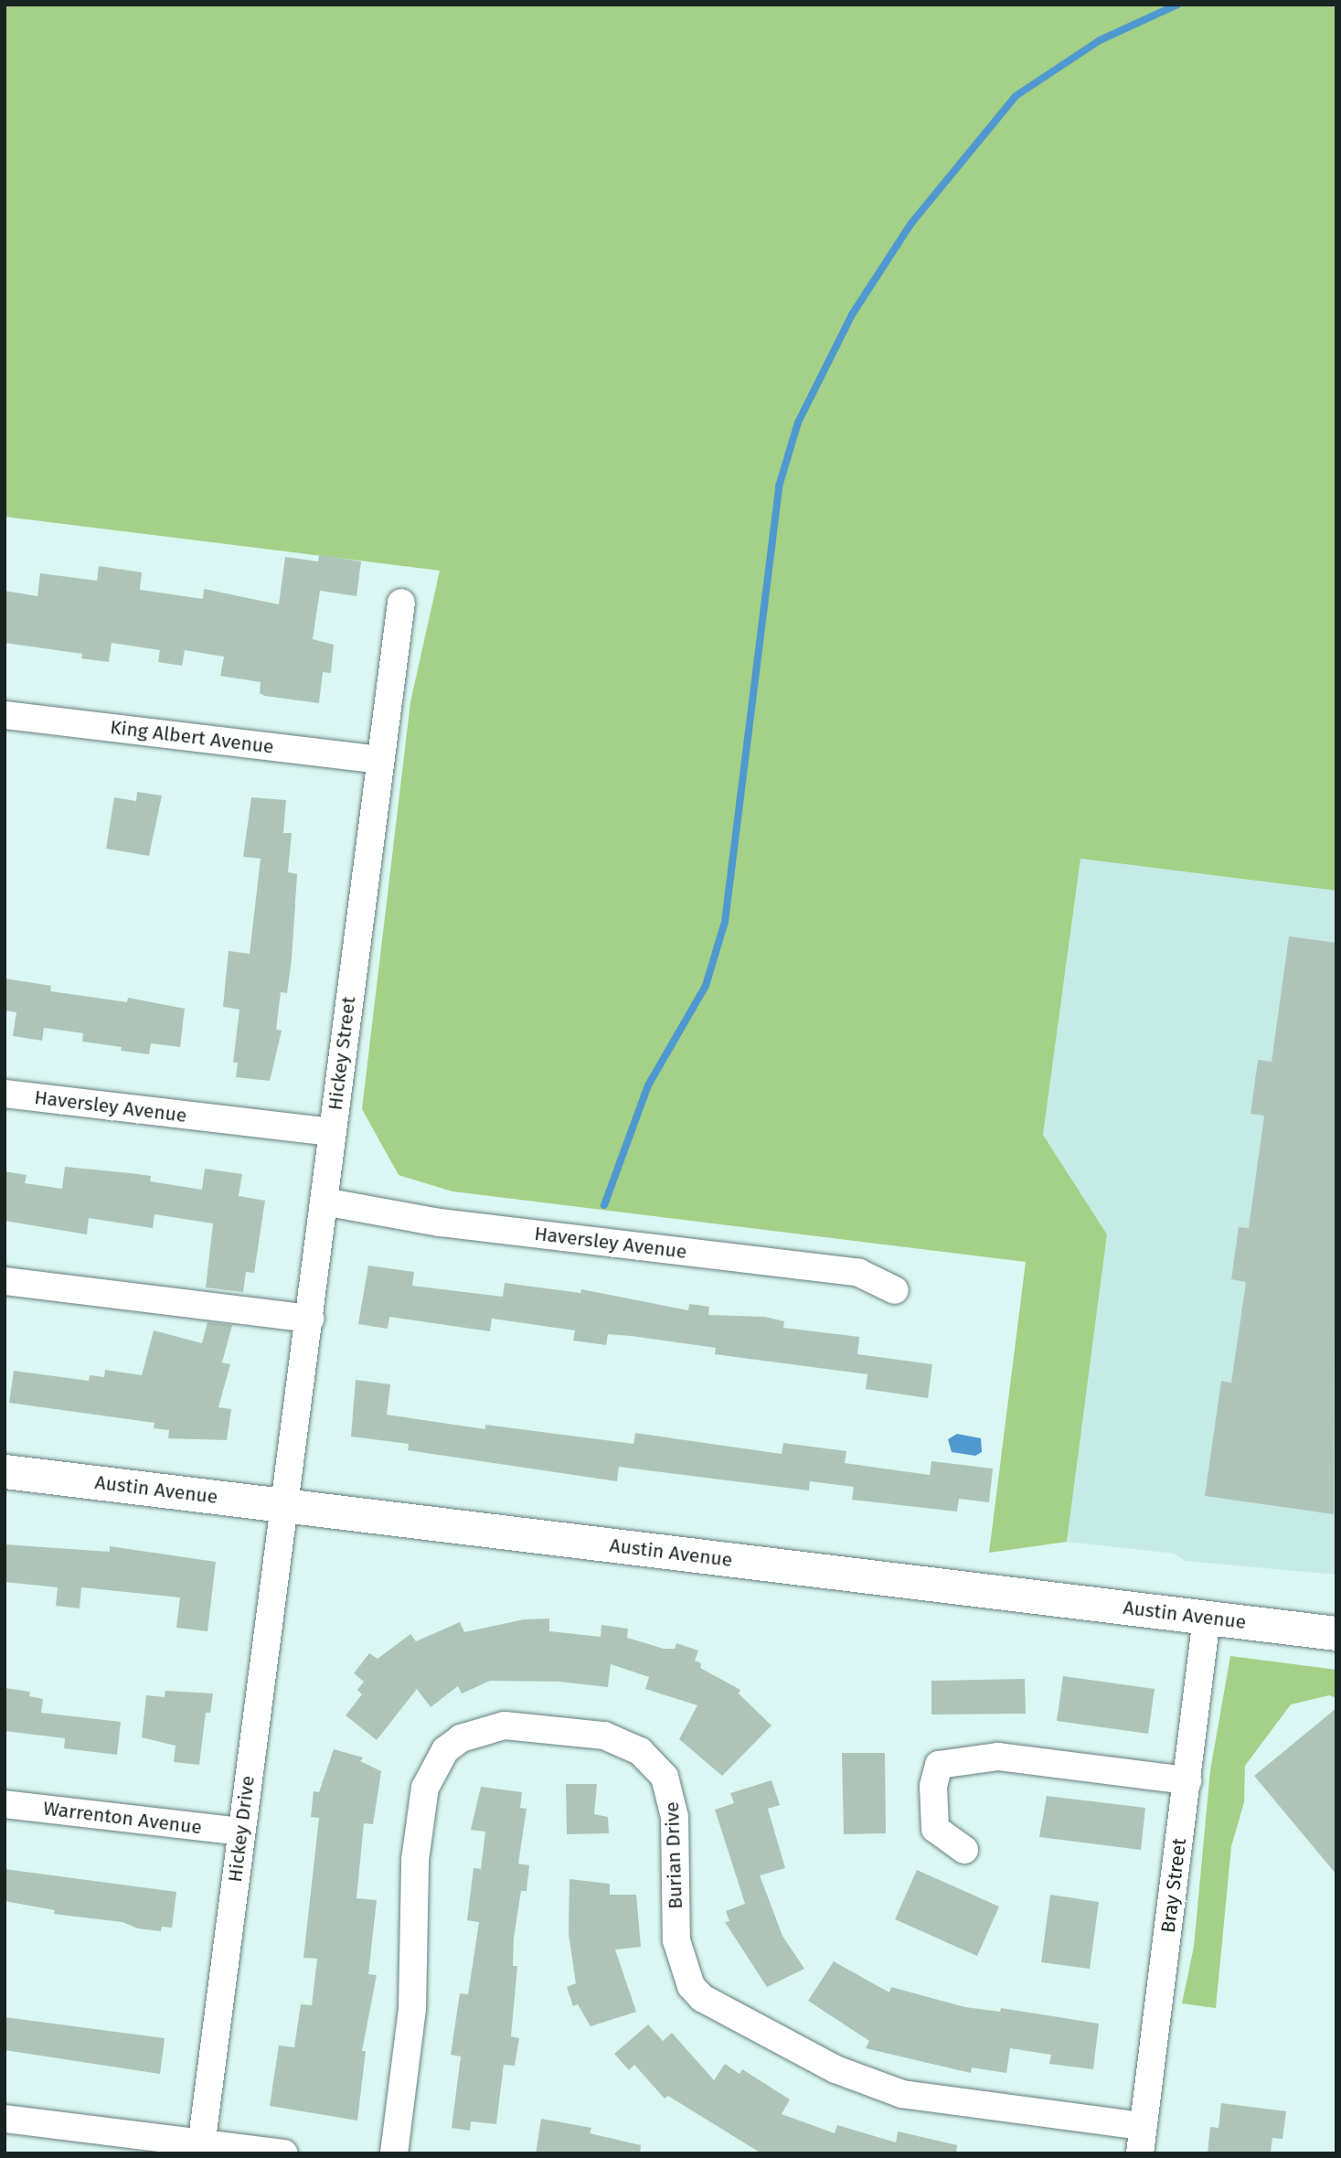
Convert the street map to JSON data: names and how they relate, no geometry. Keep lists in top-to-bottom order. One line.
{"streets":{"main road":["Austin Avenue"],"street":["King Albert Avenue","Hickey Street","Haversley Avenue","Warrenton Avenue","Hickey Drive","Burian Drive","Bray Street"]},"crossings":[["King Albert Avenue","Hickey Street"],["Hickey Street","Haversley Avenue"],["Hickey Street","Austin Avenue"],["Hickey Street","Hickey Drive"],["Austin Avenue","Hickey Drive"],["Austin Avenue","Bray Street"],["Warrenton Avenue","Hickey Drive"],["Burian Drive","Bray Street"]]}
